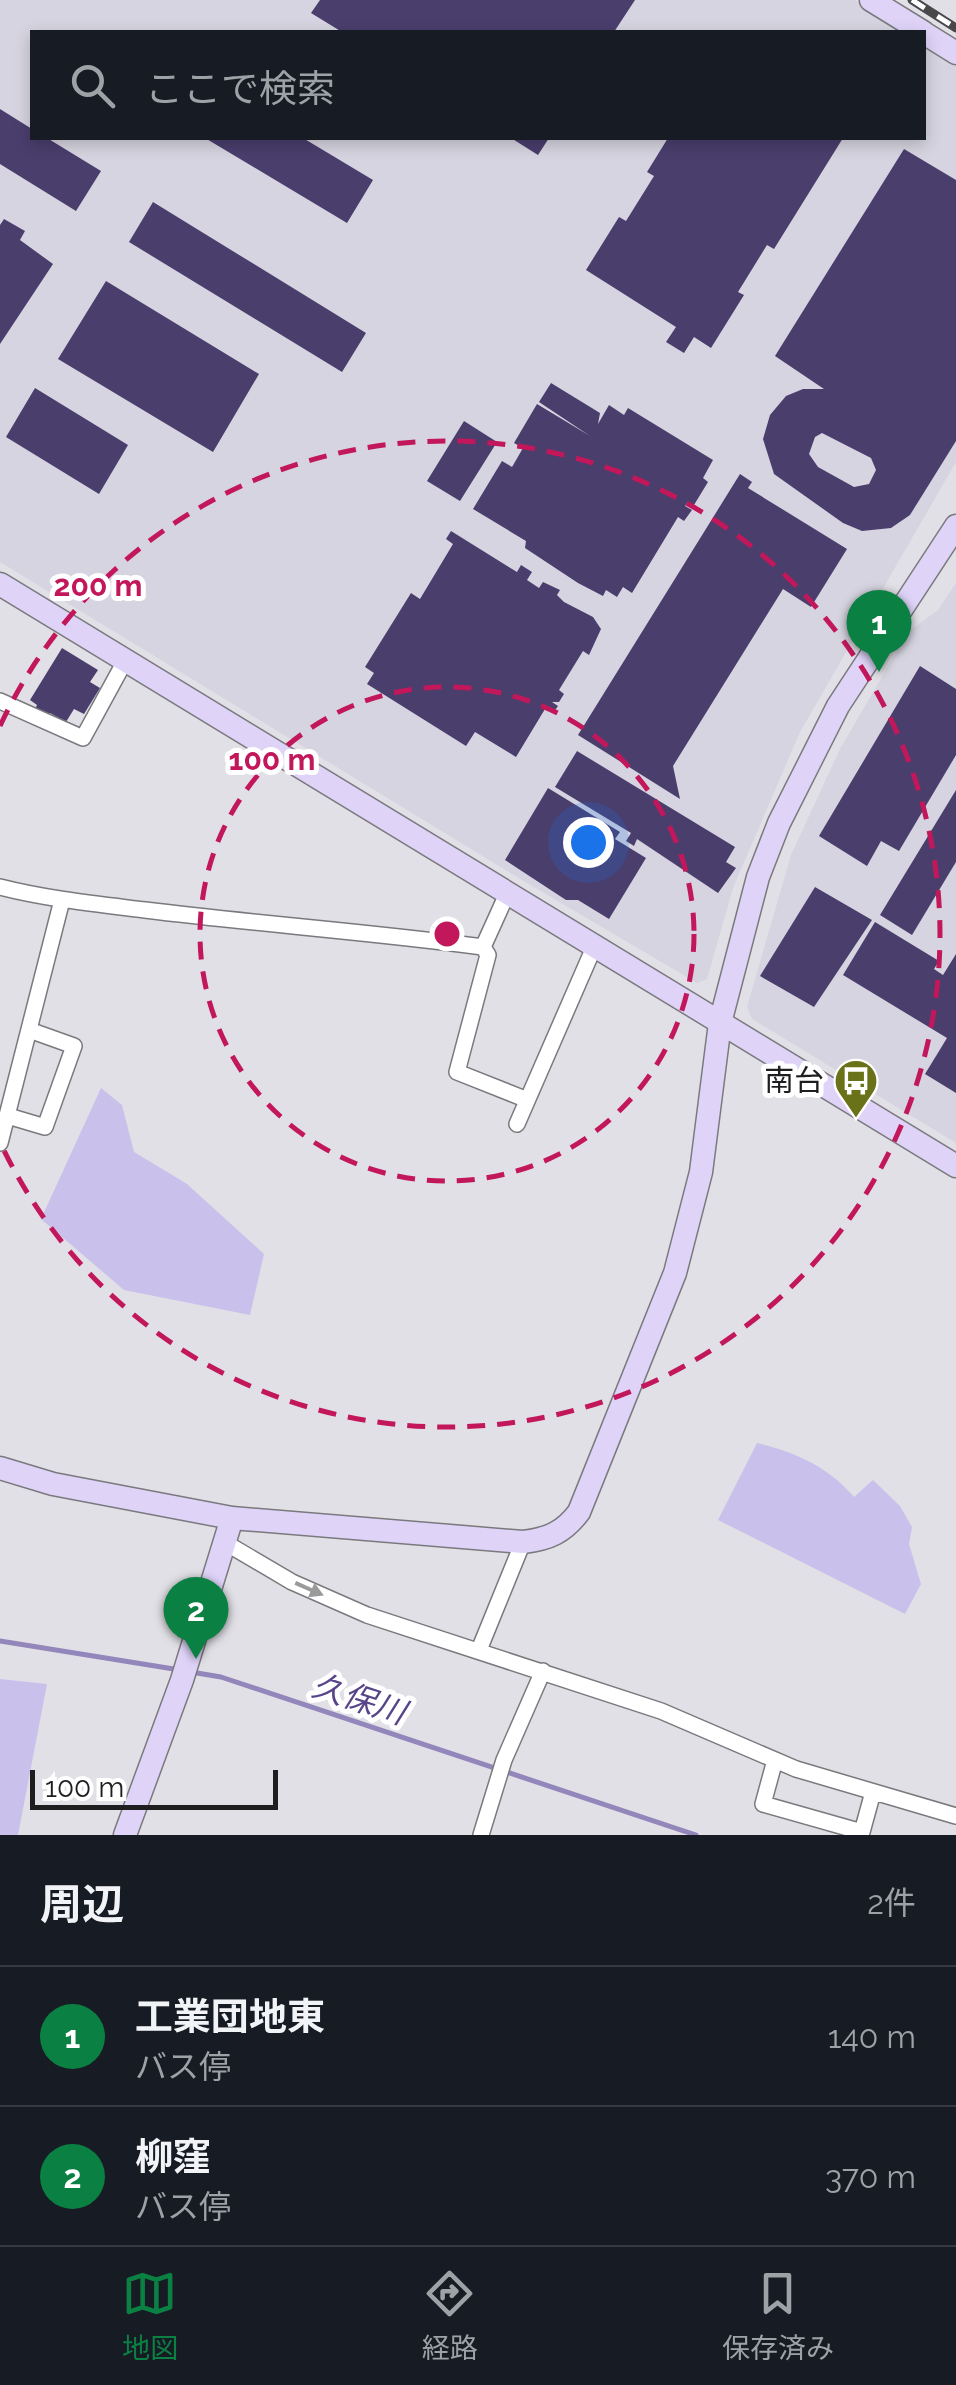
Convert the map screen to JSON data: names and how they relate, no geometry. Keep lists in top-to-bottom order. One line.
{"water":["久保川"],"places":{"bus stop":["南台"]},"scale_bar":"100 m","page":{"search":"ここで検索","pins":["1","2"],"scale":"100 m","heading":["周辺","2件"],"list":[{"mark":"1","name":"工業団地東","note":"バス停","value":"140 m"},{"mark":"2","name":"柳窪","note":"バス停","value":"370 m"}],"nav":["地図","経路","保存済み"]},"rings":["200 m","100 m"]}
